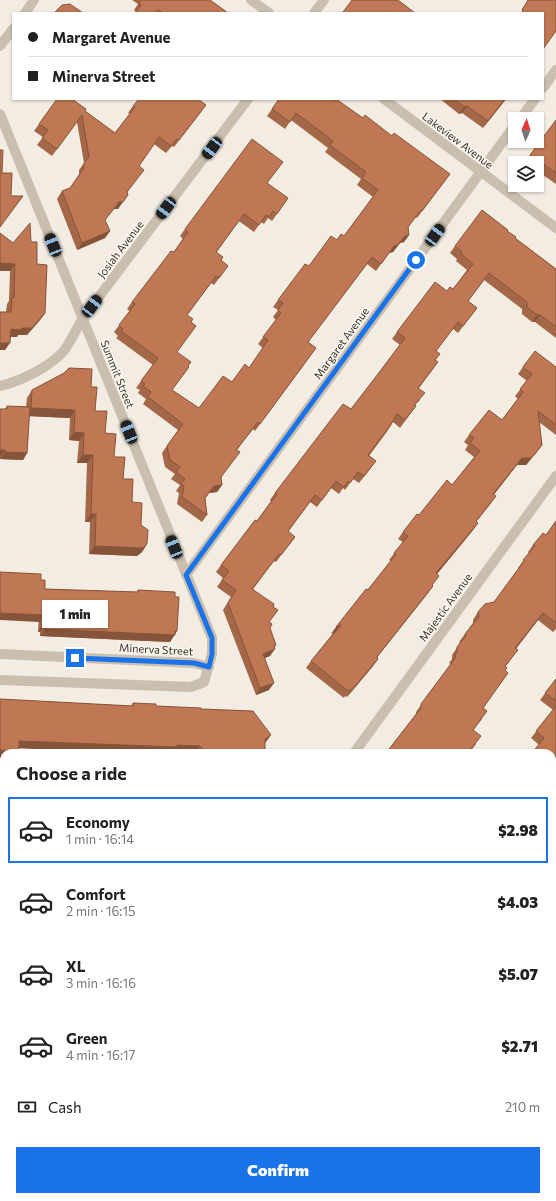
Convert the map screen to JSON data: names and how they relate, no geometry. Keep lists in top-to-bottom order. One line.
{"streets":{"street":["Lakeview Avenue","Josiah Avenue","Margaret Avenue","Summit Street","Majestic Avenue","Minerva Street"]},"crossings":[["Lakeview Avenue","Margaret Avenue"],["Josiah Avenue","Summit Street"],["Margaret Avenue","Summit Street"],["Summit Street","Minerva Street"]],"north":"top","page":{"banner":["Margaret Avenue","Minerva Street"],"bubble":"1 min","heading":"Choose a ride","list":[{"name":"Economy","note":"1 min · 16:14","value":"$2.98"},{"name":"Comfort","note":"2 min · 16:15","value":"$4.03"},{"name":"XL","note":"3 min · 16:16","value":"$5.07"},{"name":"Green","note":"4 min · 16:17","value":"$2.71"}],"pay":["Cash","210 m"],"buttons":"Confirm"}}
